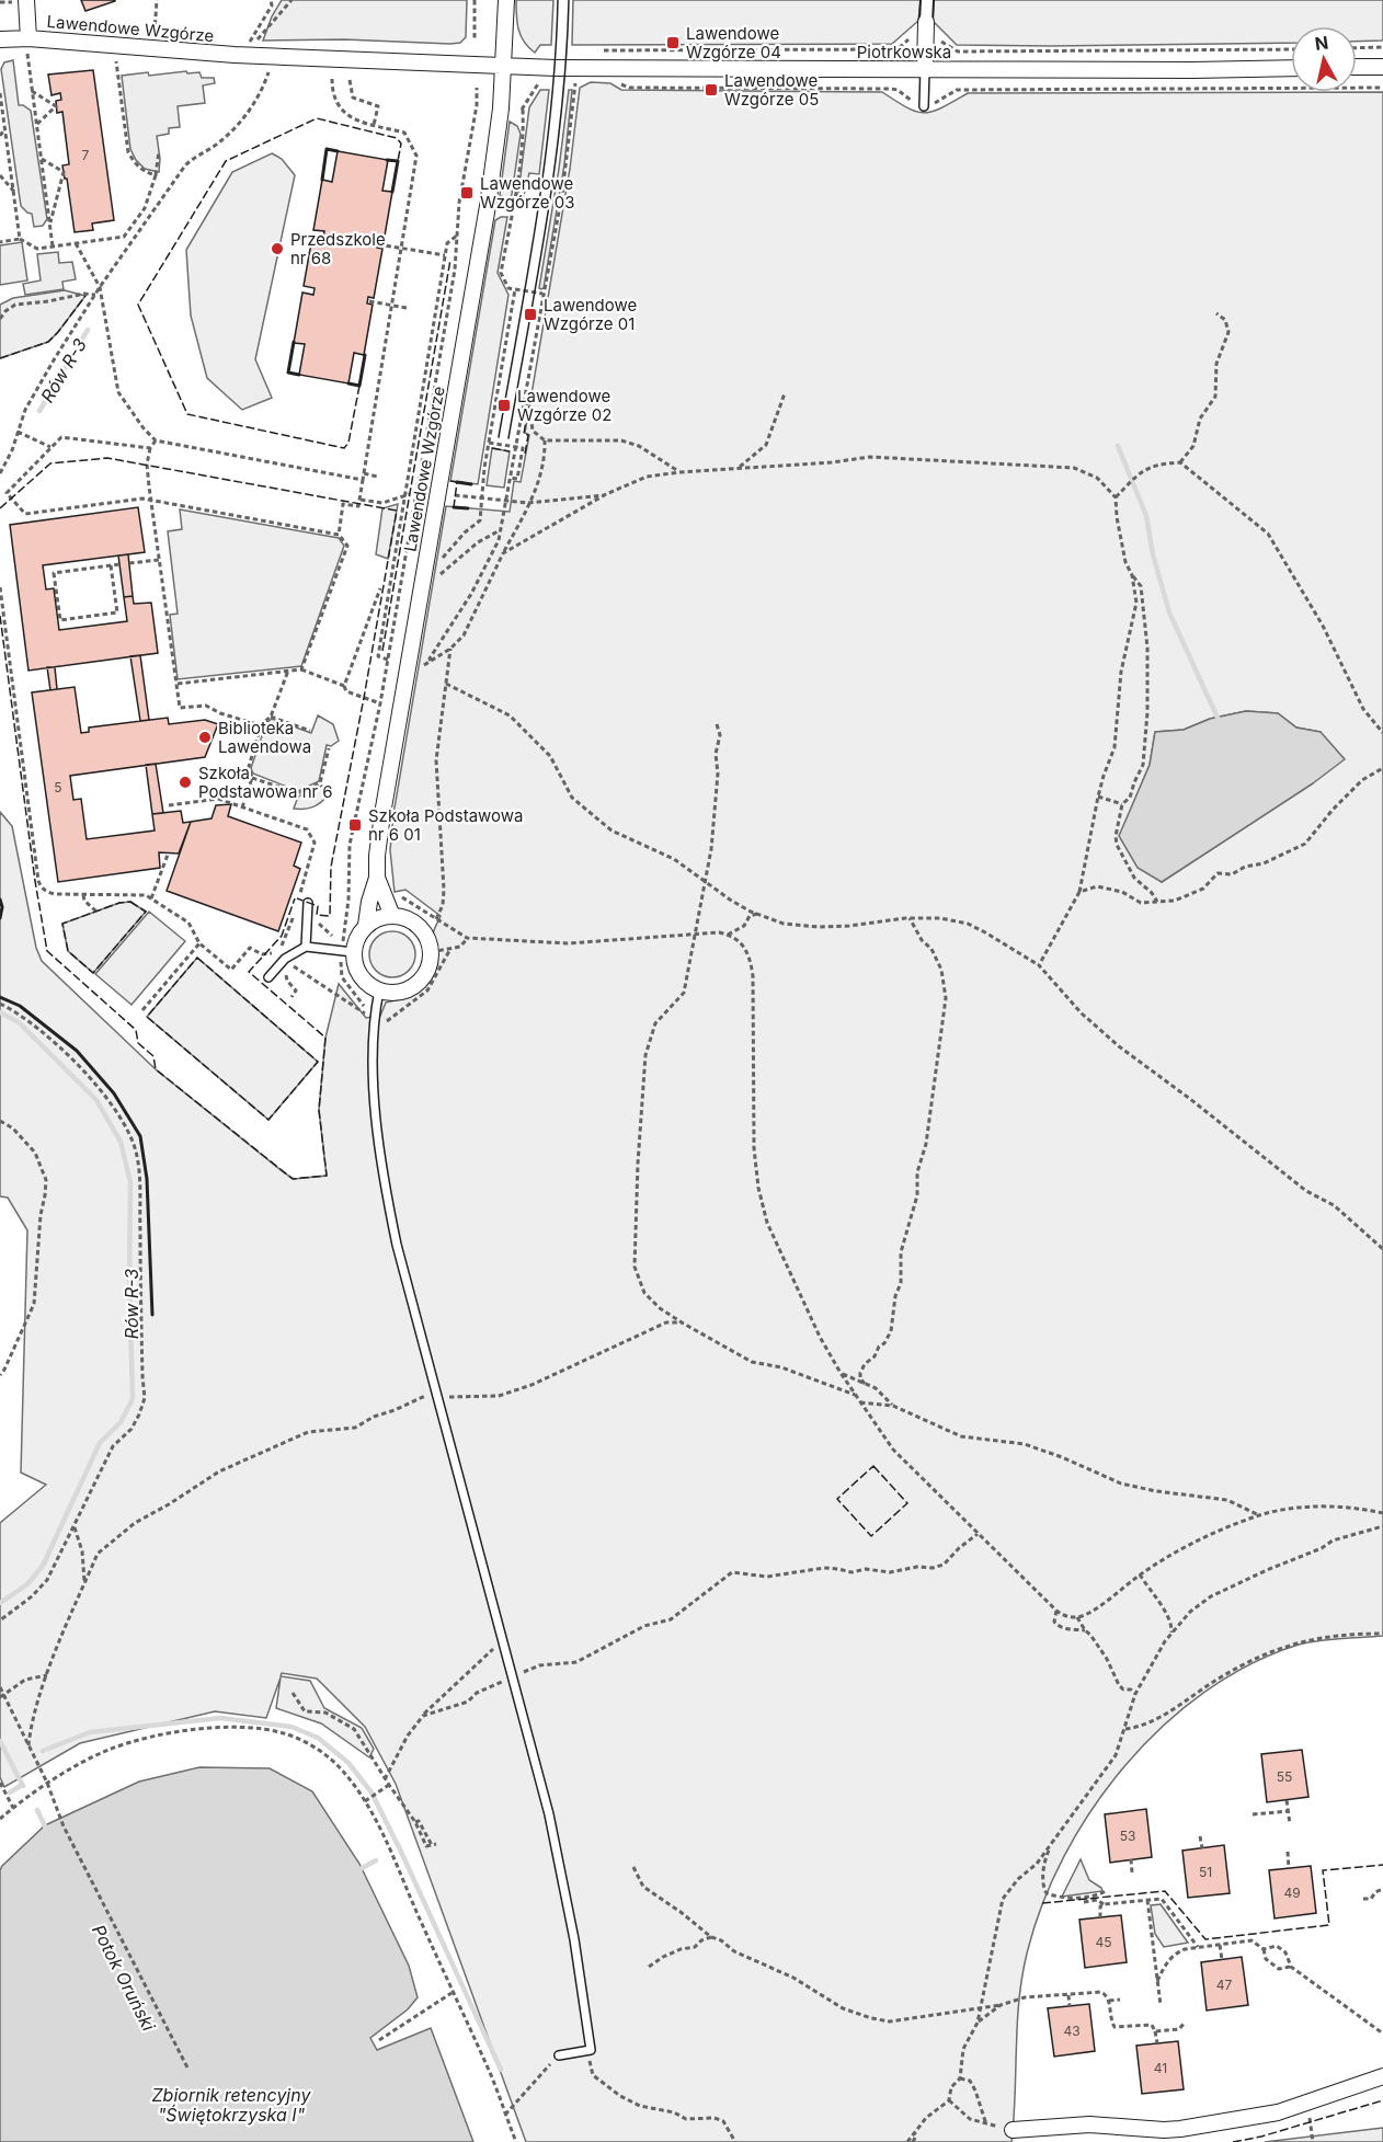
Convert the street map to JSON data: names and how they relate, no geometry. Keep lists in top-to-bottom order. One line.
{"streets":{"street":["Lawendowe Wzgórze","Piotrkowska"]},"crossings":[["Lawendowe Wzgórze","Piotrkowska"]],"water":["Rów R-3","Potok Oruński","Zbiornik retencyjny \"Świętokrzyska I\""],"places":{"transit":["Lawendowe Wzgórze 04","Lawendowe Wzgórze 05","Lawendowe Wzgórze 03","Lawendowe Wzgórze 01","Lawendowe Wzgórze 02","Szkoła Podstawowa nr 6 01"],"other":["Przedszkole nr 68","Biblioteka Lawendowa","Szkoła Podstawowa nr 6"]},"house_numbers":["7","5","55","53","51","49","45","47","43","41"],"north":"top"}
